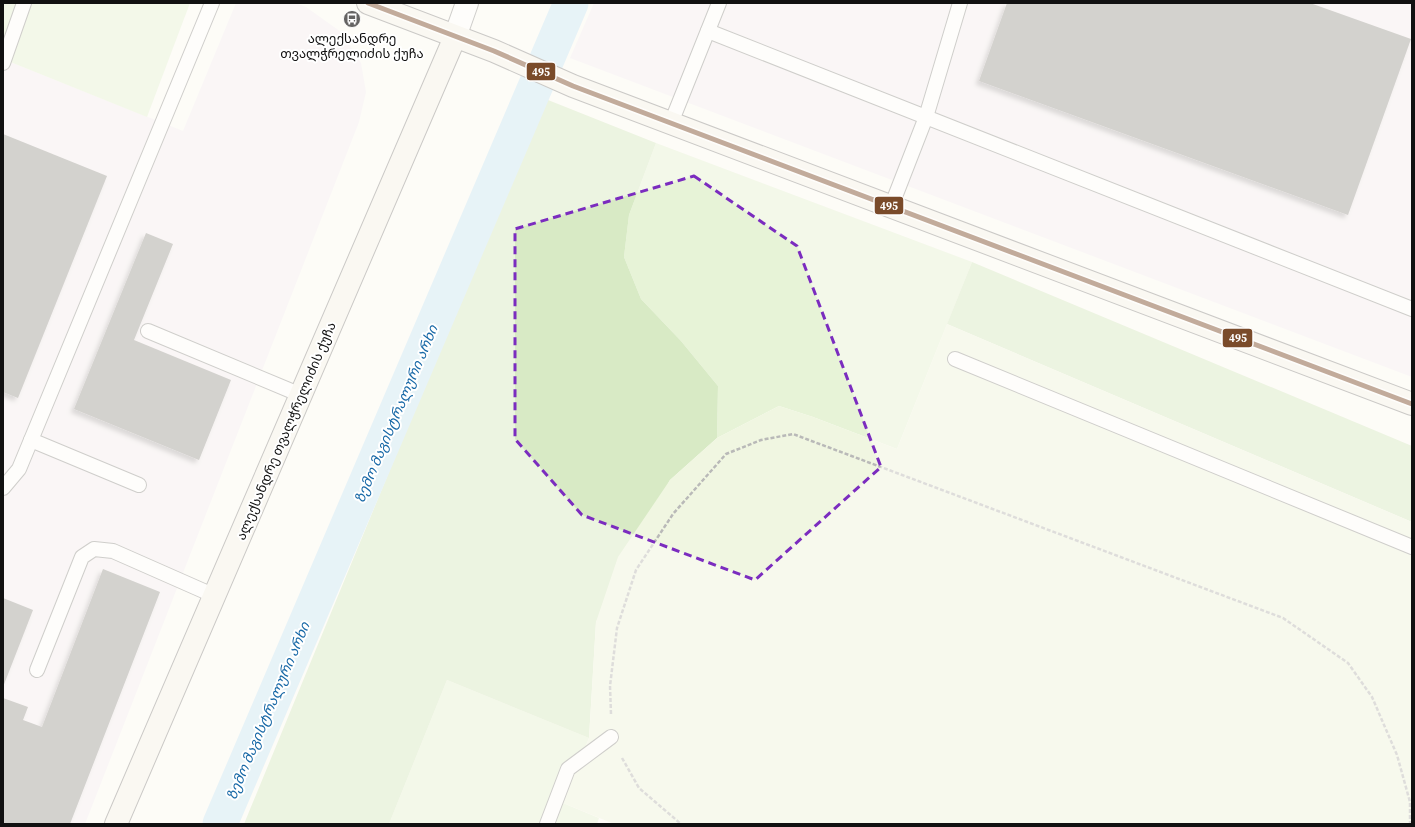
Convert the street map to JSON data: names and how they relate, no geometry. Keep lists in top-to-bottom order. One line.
{"streets":{"street":["ალექსანდრე თვალჭრელიძის ქუჩა"]},"water":["ზემო მაგისტრალური არხი"],"places":{"bus stop":["ალექსანდრე თვალჭრელიძის ქუჩა"]},"lines":["transit line 495"]}
